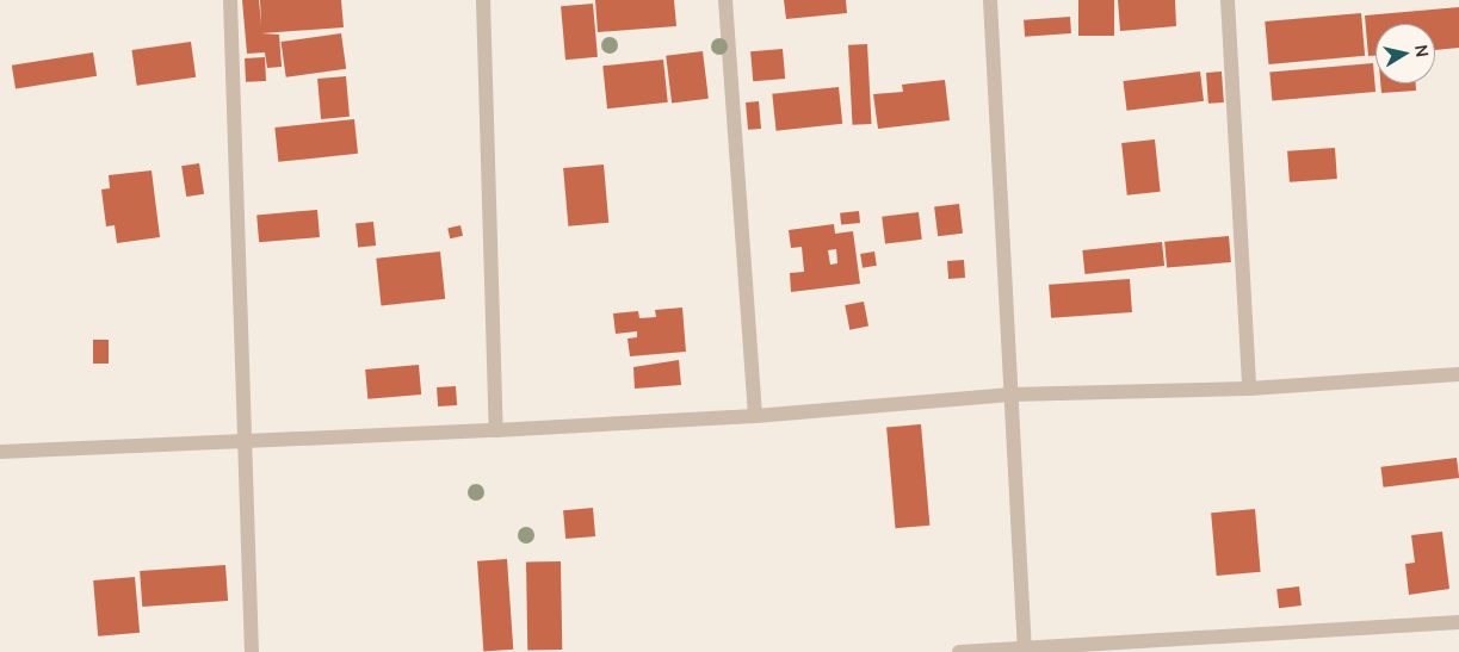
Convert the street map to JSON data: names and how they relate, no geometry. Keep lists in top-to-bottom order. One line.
{"north":"right"}
